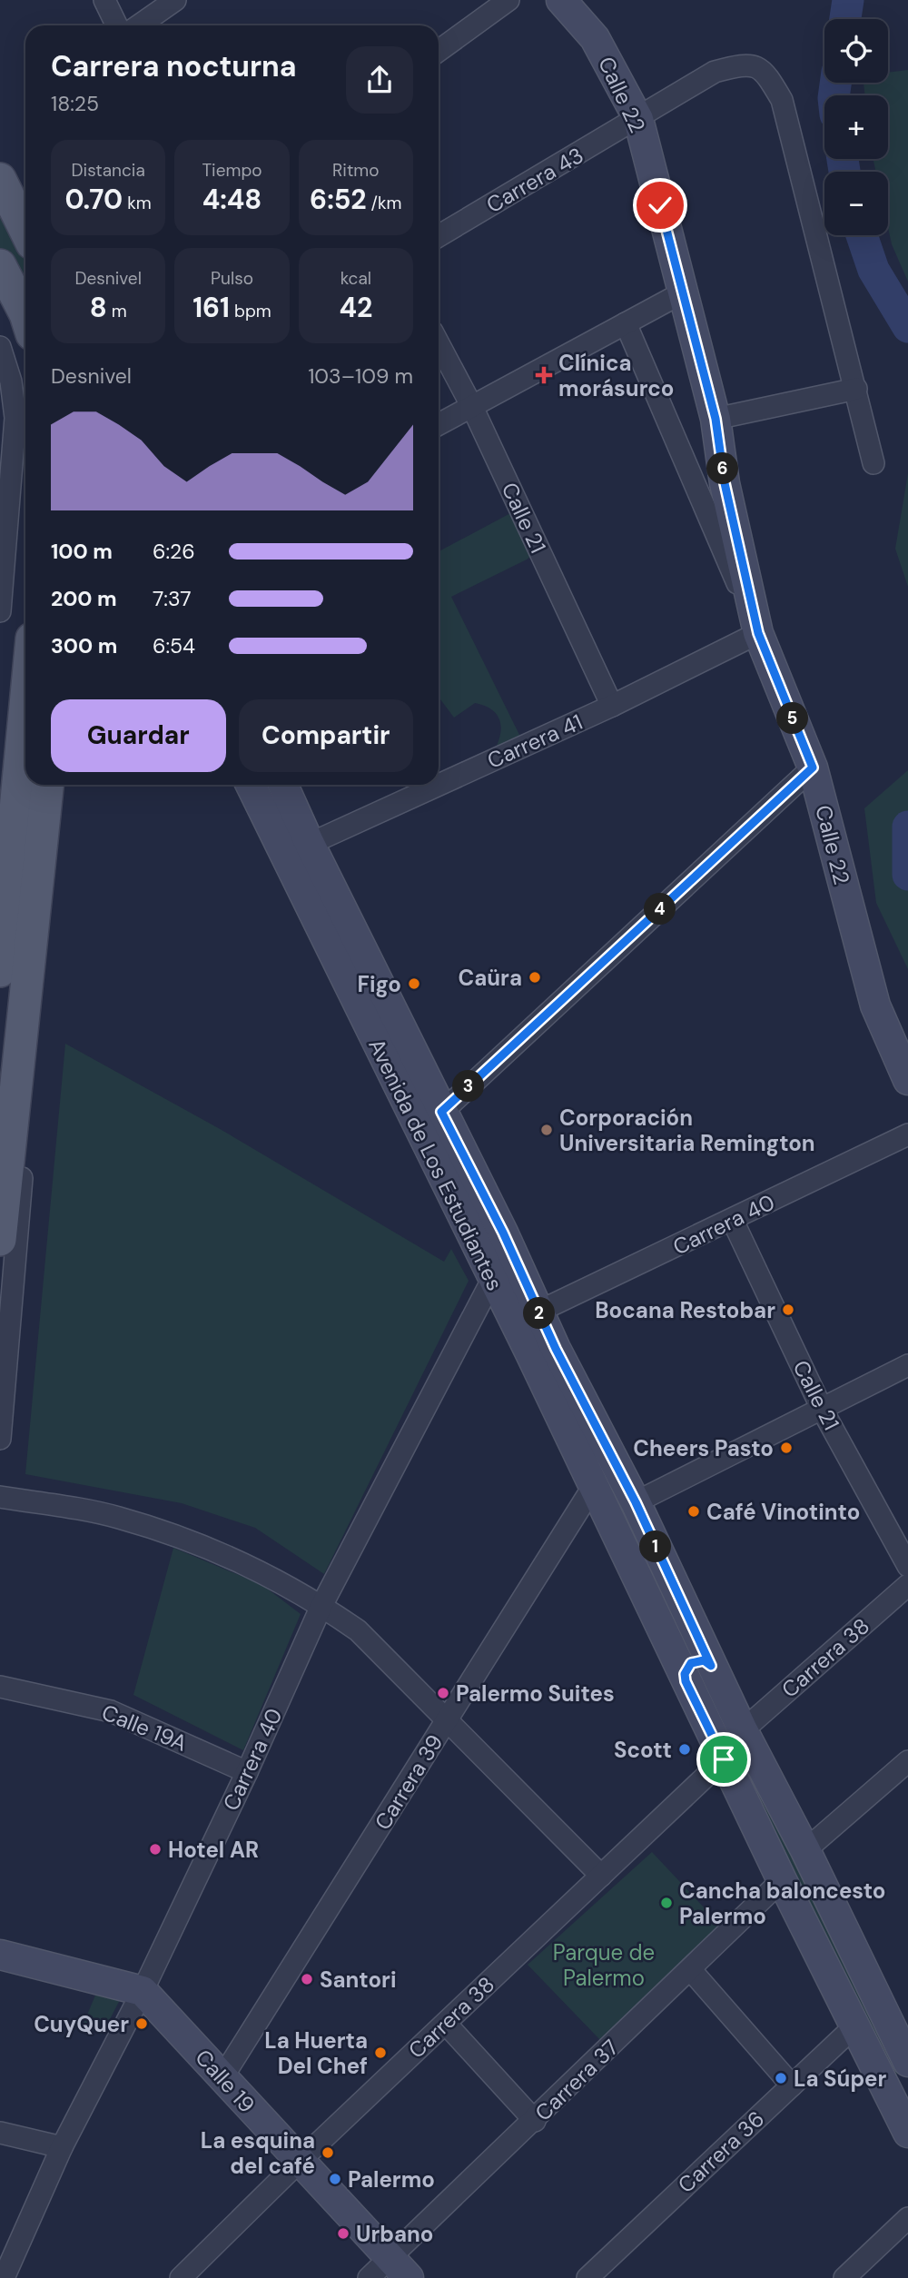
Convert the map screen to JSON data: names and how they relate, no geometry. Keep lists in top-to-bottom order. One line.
{"streets":{"main road":["Calle 22","Avenida de Los Estudiantes","Calle 19"],"street":["Carrera 43","Calle 21","Carrera 41","Carrera 40","Carrera 38","Calle 19A","Carrera 39","Carrera 37","Carrera 36"]},"crossings":[["Calle 22","Carrera 43"],["Calle 22","Carrera 41"],["Calle 21","Carrera 41"],["Calle 21","Carrera 40"],["Carrera 41","Avenida de Los Estudiantes"],["Avenida de Los Estudiantes","Carrera 40"],["Avenida de Los Estudiantes","Carrera 38"],["Avenida de Los Estudiantes","Carrera 39"],["Avenida de Los Estudiantes","Carrera 37"],["Avenida de Los Estudiantes","Carrera 36"],["Carrera 40","Calle 19A"],["Carrera 40","Calle 19"],["Carrera 38","Calle 19"],["Carrera 39","Calle 19"],["Carrera 37","Calle 19"]],"parks":["Parque de Palermo"],"places":{"health":["Clínica morásurco"],"other":["Caüra","Figo","Corporación Universitaria Remington","Bocana Restobar","Cheers Pasto","Café Vinotinto","Palermo Suites","Scott","Hotel AR","Cancha baloncesto Palermo","Santori","CuyQuer","La Huerta Del Chef","La Súper","La esquina del café","Palermo","Urbano"]},"page":{"map_buttons":["+","−"],"heading":["Carrera nocturna","18:25"],"stats":[["Distancia","0.70 km"],["Tiempo","4:48"],["Ritmo","6:52 /km"],["Desnivel","8 m"],["Pulso","161 bpm"],["kcal","42"]],"chart":["Desnivel","103–109 m"],"pins":["6","5","4","3","2","1"],"list":[{"name":"100 m","note":"6:26"},{"name":"200 m","note":"7:37"},{"name":"300 m","note":"6:54"}],"buttons":["Guardar","Compartir"]}}
